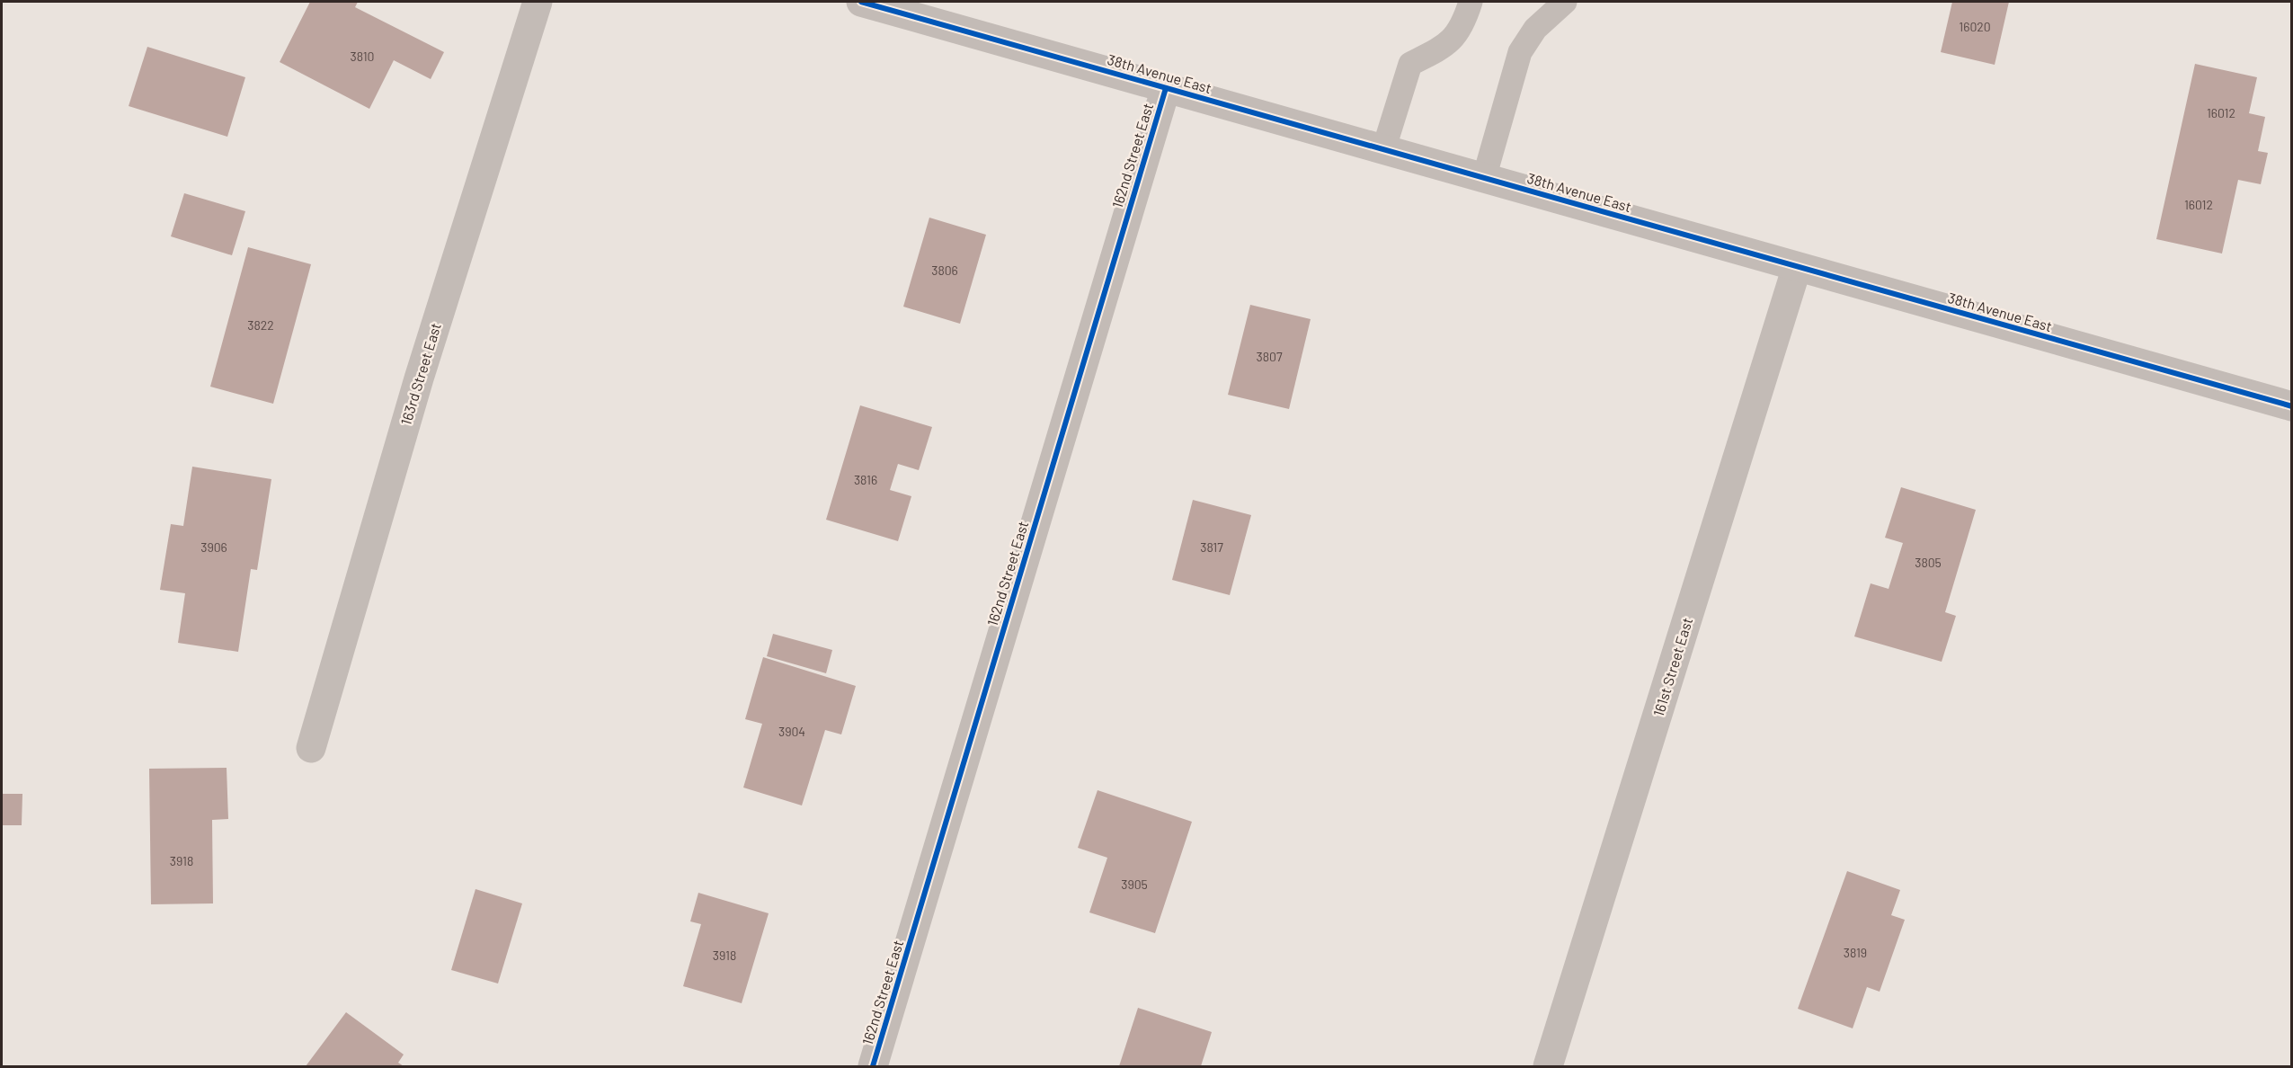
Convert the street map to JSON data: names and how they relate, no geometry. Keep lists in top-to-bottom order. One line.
{"streets":{"street":["38th Avenue East","162nd Street East","163rd Street East","161st Street East"]},"crossings":[["38th Avenue East","162nd Street East"],["38th Avenue East","161st Street East"]],"house_numbers":["16020","3810","16012","16012","3806","3822","3807","3816","3906","3817","3805","3904","3918","3905","3819","3918"]}
